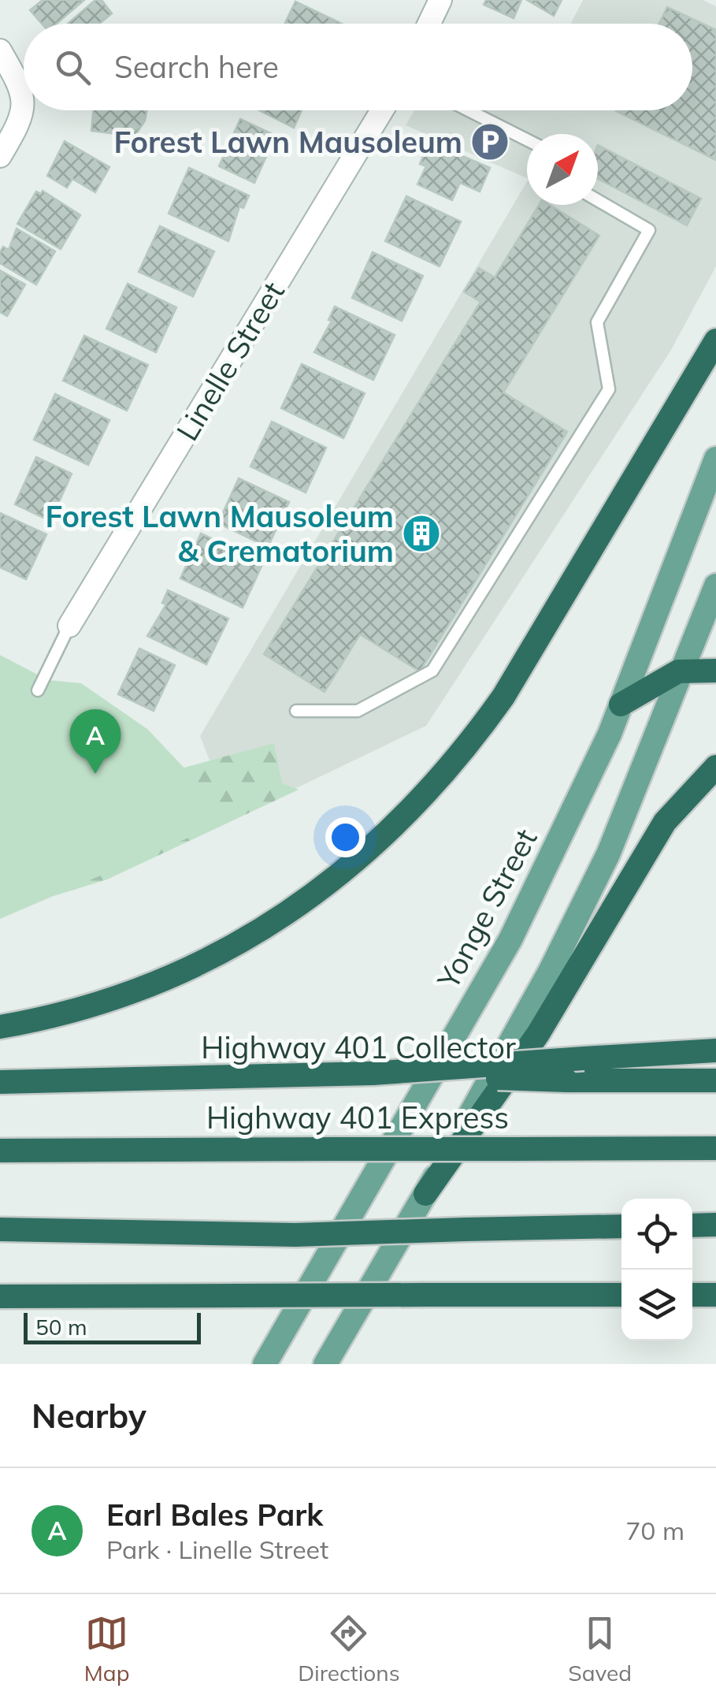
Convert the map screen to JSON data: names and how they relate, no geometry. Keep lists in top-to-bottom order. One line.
{"streets":{"highway":["Highway 401 Collector","Highway 401 Express"],"main road":["Yonge Street"],"street":["Linelle Street"]},"places":{"parking":["Forest Lawn Mausoleum"],"building":["Forest Lawn Mausoleum & Crematorium"]},"scale_bar":"50 m","north":"top right","page":{"search":"Search here","pins":"A","scale":"50 m","heading":"Nearby","list":[{"mark":"A","name":"Earl Bales Park","note":"Park · Linelle Street","value":"70 m"}],"nav":["Map","Directions","Saved"]}}
